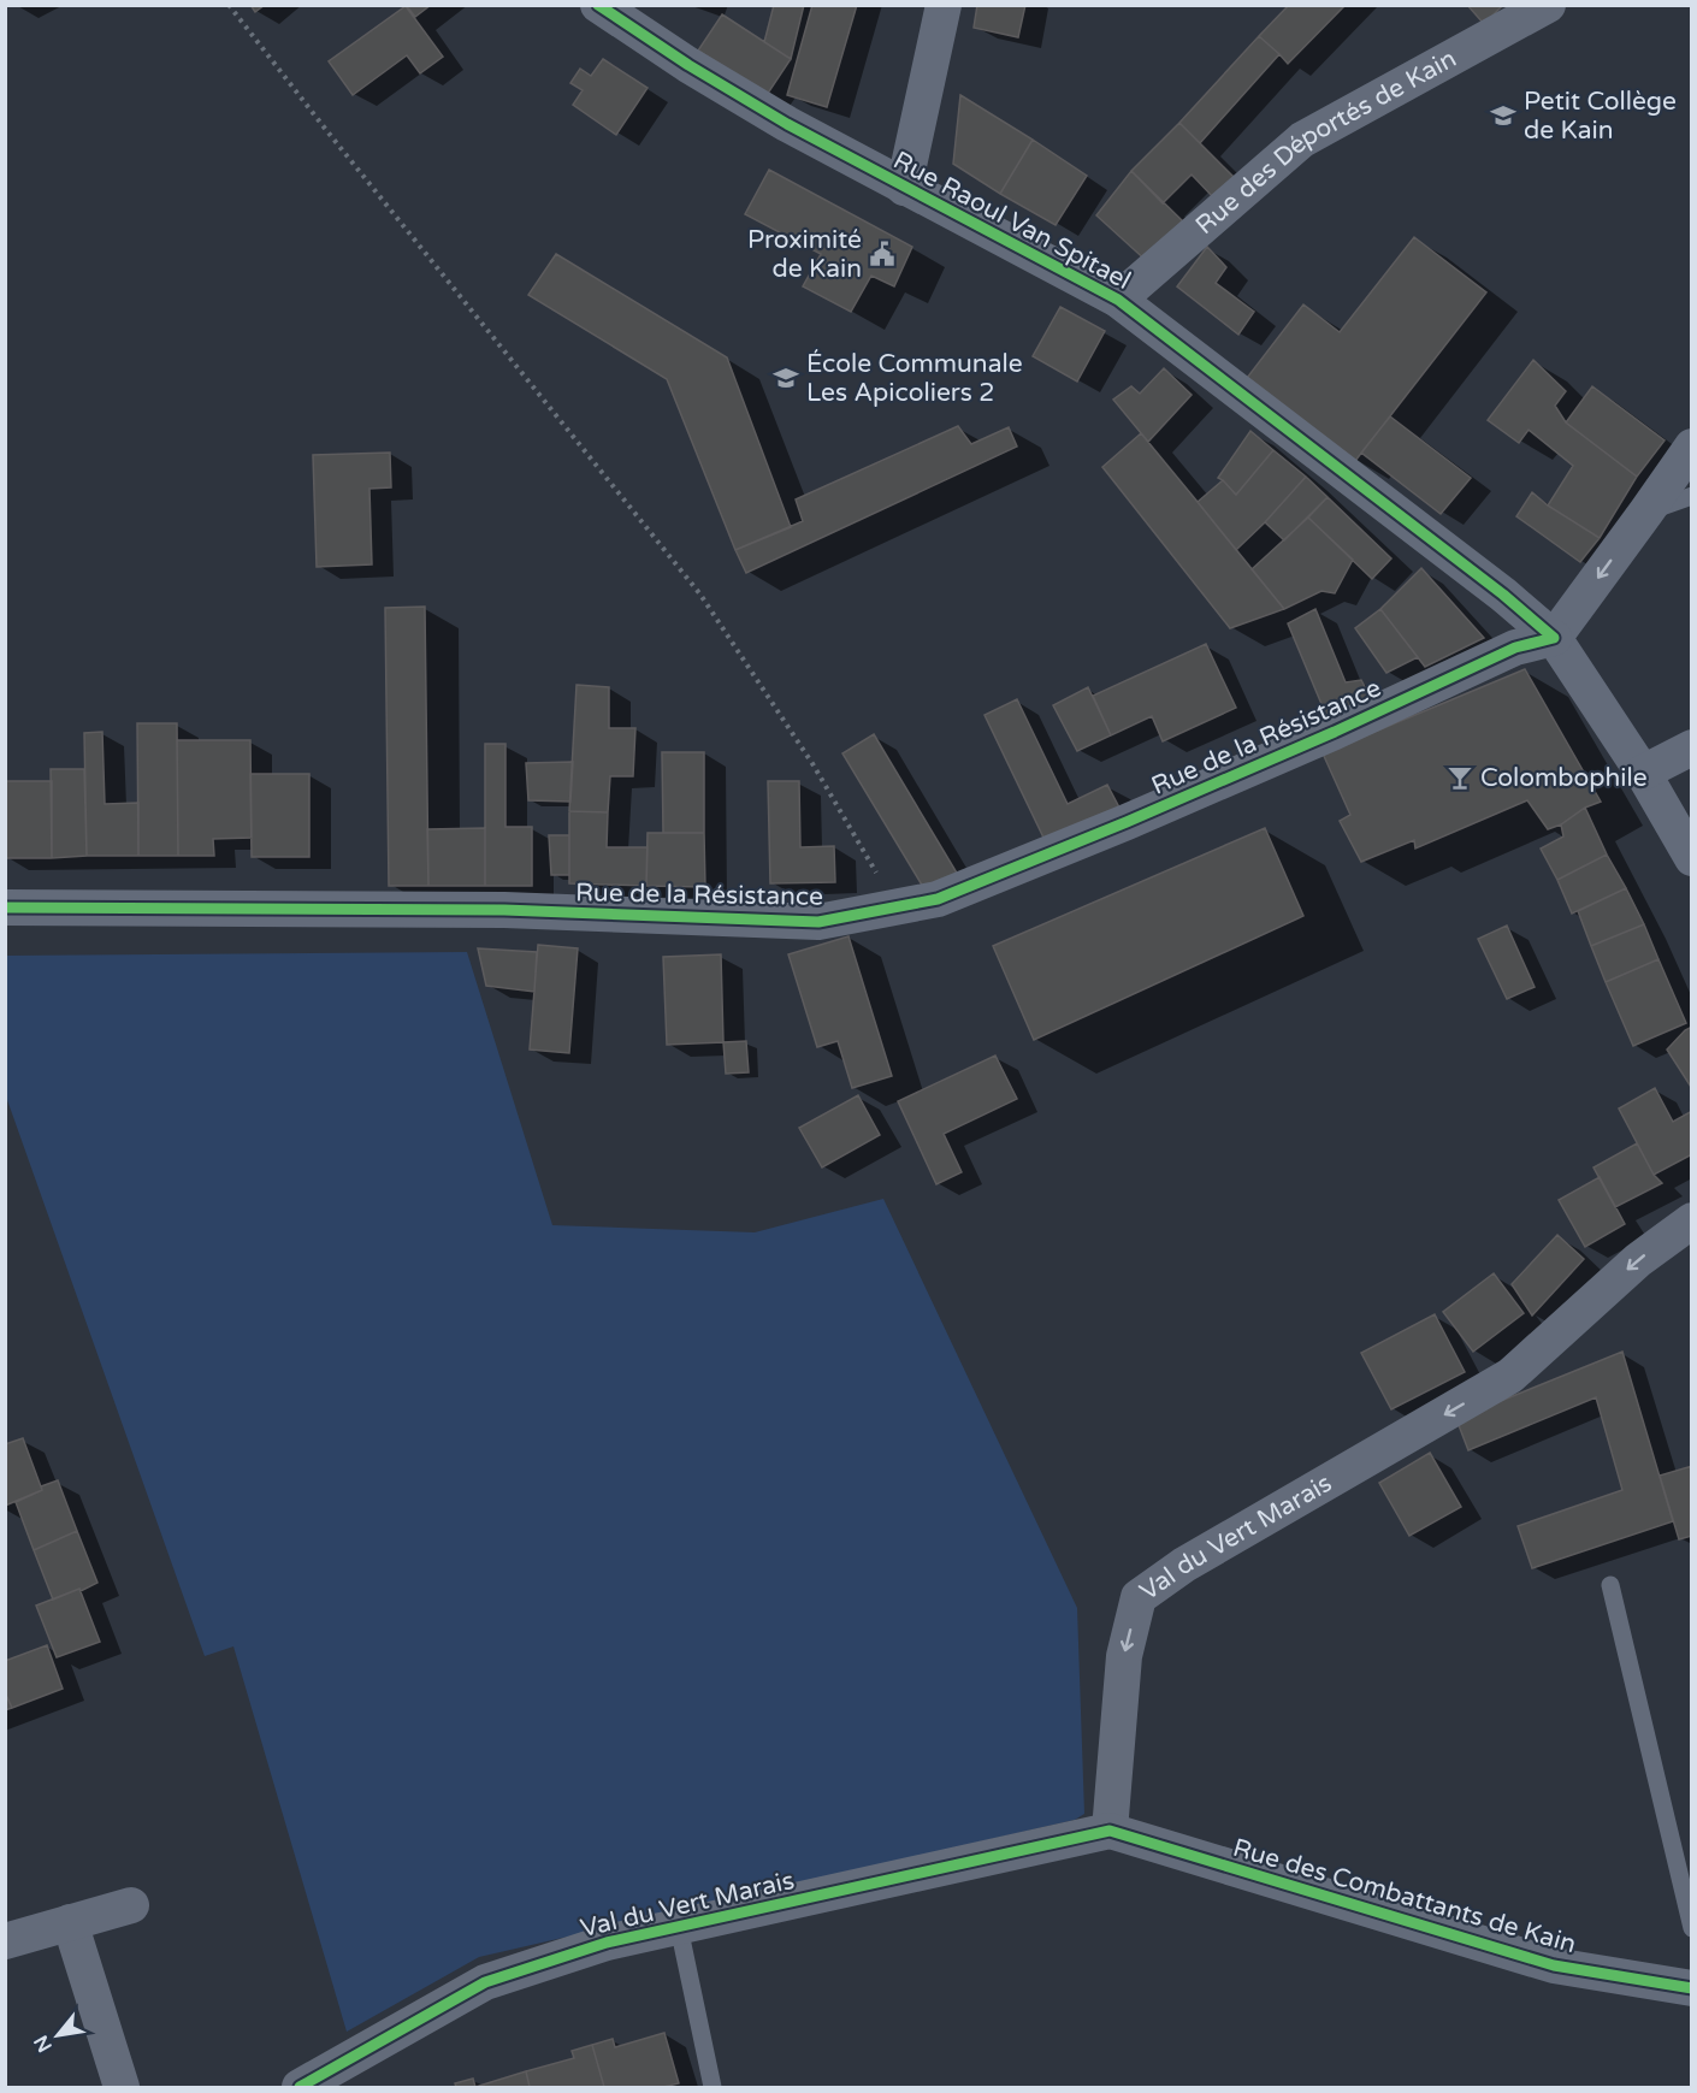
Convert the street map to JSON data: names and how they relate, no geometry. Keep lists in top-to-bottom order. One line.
{"streets":{"street":["Rue des Déportés de Kain","Rue Raoul Van Spitael","Rue de la Résistance","Val du Vert Marais","Rue des Combattants de Kain"]},"crossings":[["Rue des Déportés de Kain","Rue Raoul Van Spitael"],["Rue Raoul Van Spitael","Rue de la Résistance"],["Val du Vert Marais","Rue des Combattants de Kain"]],"one_way":["Val du Vert Marais"],"places":{"school or university":["Petit Collège de Kain","École Communale Les Apicoliers 2"],"public building":["Proximité de Kain"],"bar":["Colombophile"]},"north":"bottom left"}
